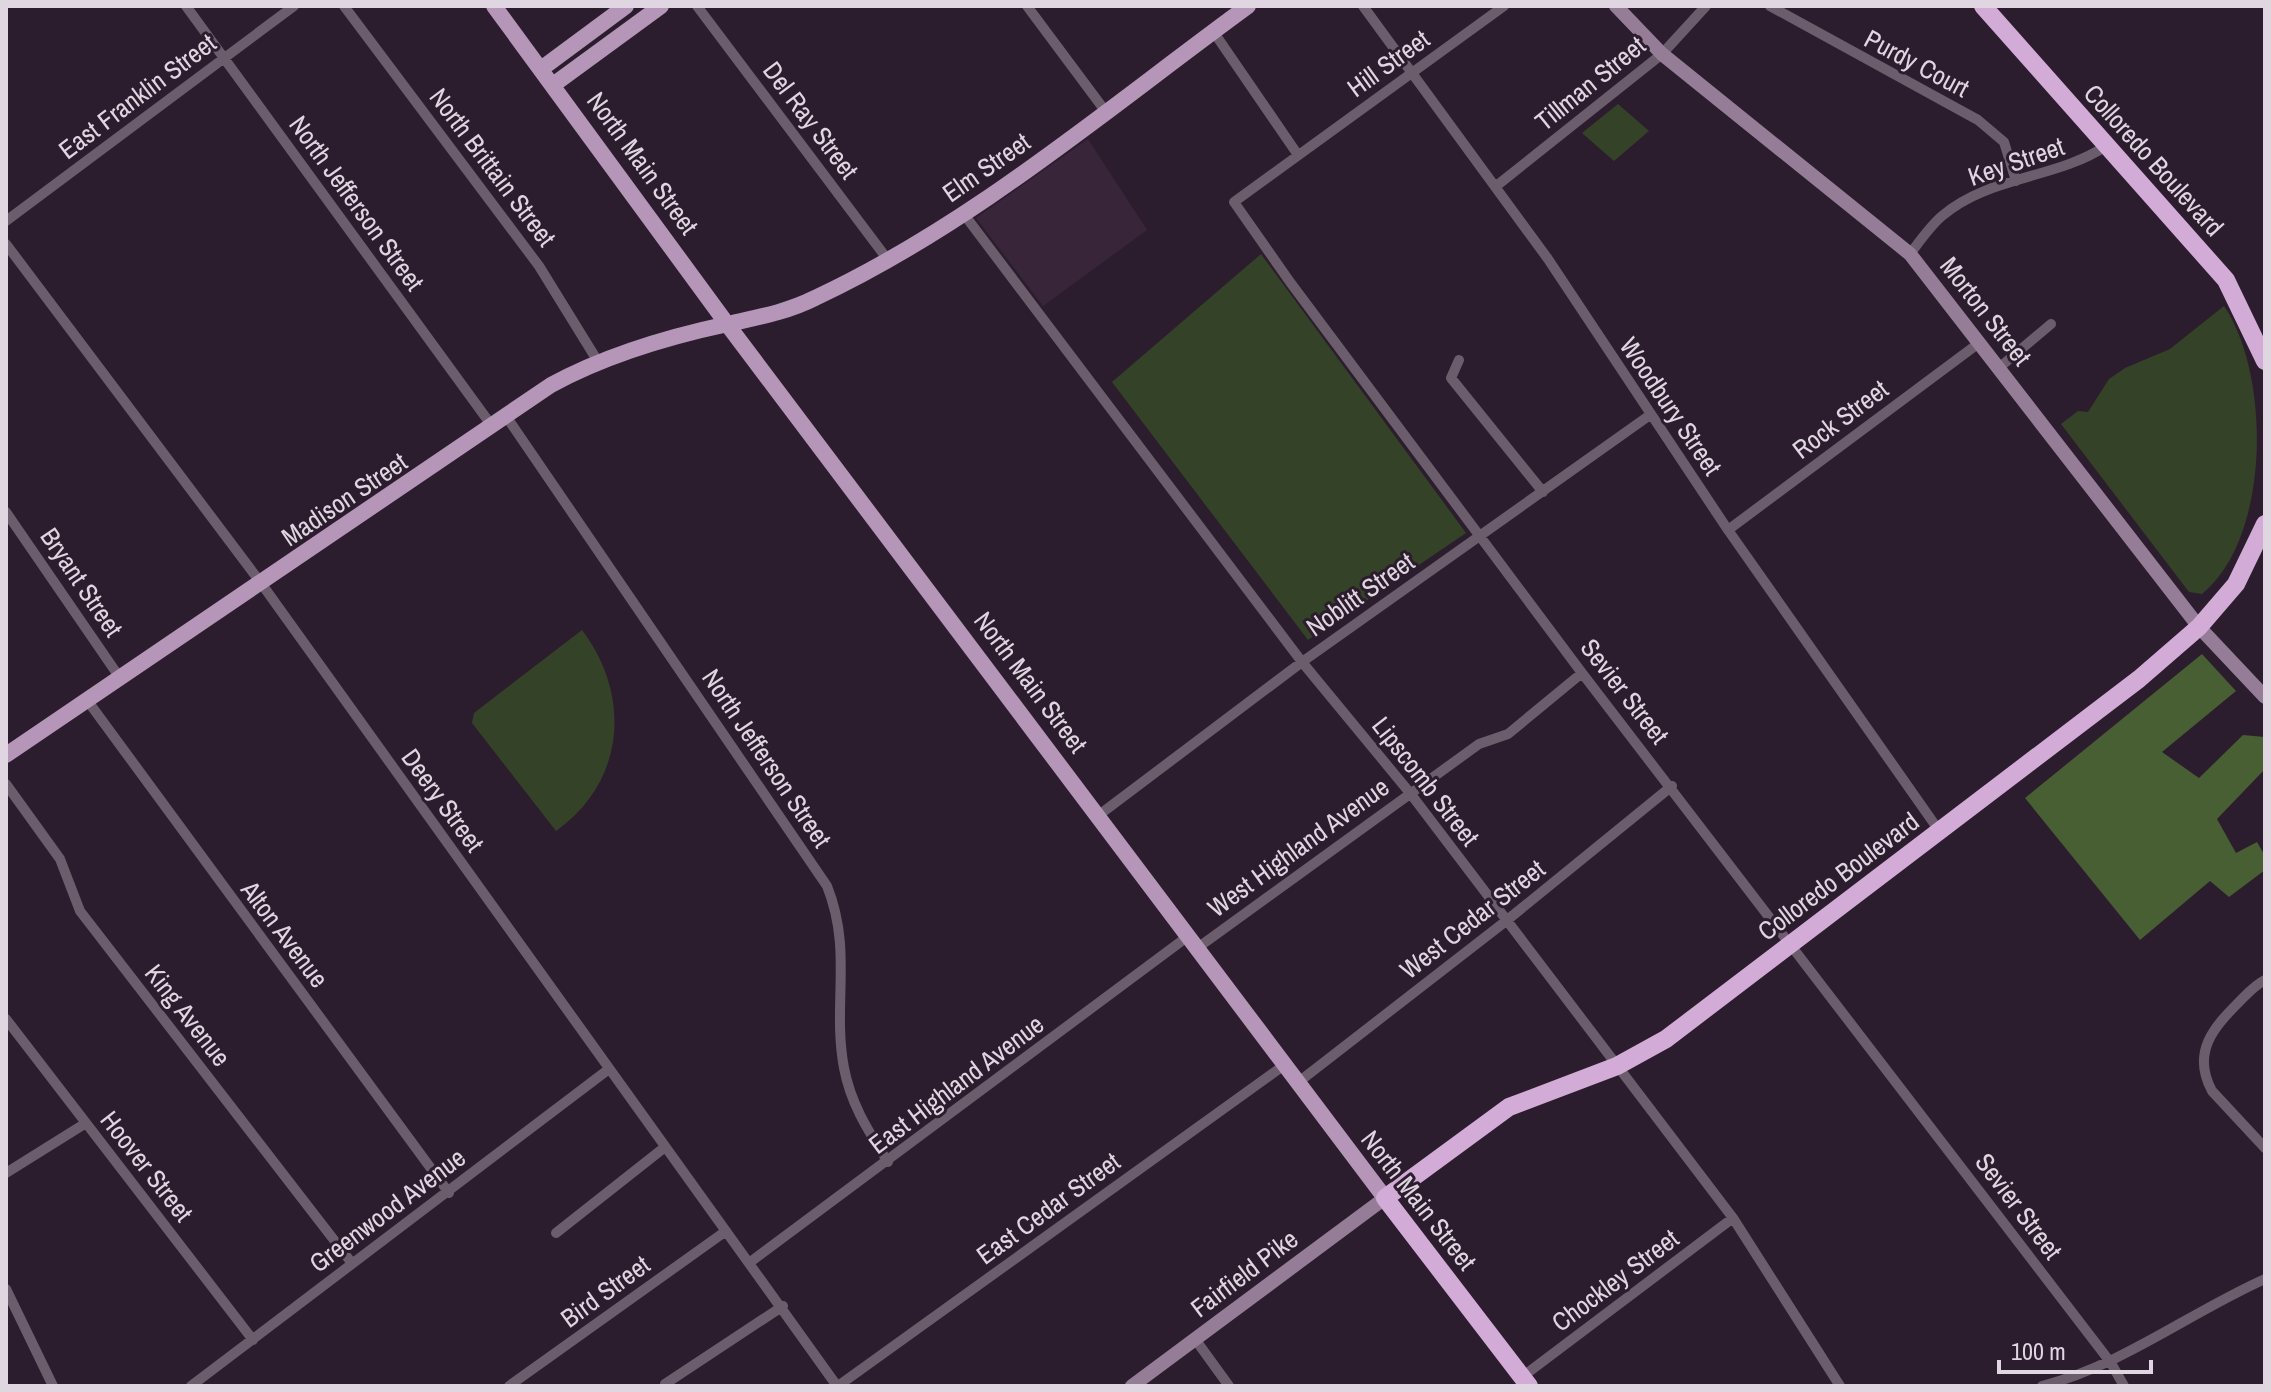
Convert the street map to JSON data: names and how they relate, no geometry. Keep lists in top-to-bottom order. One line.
{"streets":{"highway":["Colloredo Boulevard","North Main Street"],"main road":["Elm Street","Madison Street"],"street":["Hill Street","Purdy Court","Tillman Street","East Franklin Street","Del Ray Street","Key Street","North Brittain Street","North Jefferson Street","Morton Street","Woodbury Street","Rock Street","Bryant Street","Noblitt Street","Sevier Street","Lipscomb Street","Deery Street","West Highland Avenue","West Cedar Street","Alton Avenue","King Avenue","East Highland Avenue","Hoover Street","East Cedar Street","Greenwood Avenue","Fairfield Pike","Chockley Street","Bird Street"]},"crossings":[["Hill Street","Woodbury Street"],["Hill Street","Sevier Street"],["Purdy Court","Key Street"],["Tillman Street","Morton Street"],["Tillman Street","Woodbury Street"],["East Franklin Street","North Jefferson Street"],["Del Ray Street","Elm Street"],["Colloredo Boulevard","Key Street"],["Colloredo Boulevard","North Main Street"],["Colloredo Boulevard","Morton Street"],["Colloredo Boulevard","Woodbury Street"],["Colloredo Boulevard","Sevier Street"],["Colloredo Boulevard","Lipscomb Street"],["Colloredo Boulevard","Fairfield Pike"],["Key Street","Morton Street"],["North Main Street","Elm Street"],["North Main Street","Madison Street"],["North Main Street","Noblitt Street"],["North Main Street","West Highland Avenue"],["North Main Street","West Cedar Street"],["North Main Street","East Highland Avenue"],["North Main Street","East Cedar Street"],["North Main Street","Fairfield Pike"],["North Main Street","Chockley Street"],["North Brittain Street","Madison Street"],["Elm Street","Madison Street"],["Elm Street","Lipscomb Street"],["North Jefferson Street","Madison Street"],["North Jefferson Street","East Highland Avenue"],["Morton Street","Rock Street"],["Woodbury Street","Rock Street"],["Woodbury Street","Noblitt Street"],["Madison Street","Bryant Street"],["Madison Street","Deery Street"],["Madison Street","Alton Avenue"],["Noblitt Street","Sevier Street"],["Noblitt Street","Lipscomb Street"],["Sevier Street","West Highland Avenue"],["Sevier Street","West Cedar Street"],["Lipscomb Street","West Highland Avenue"],["Lipscomb Street","West Cedar Street"],["Lipscomb Street","Chockley Street"],["Deery Street","East Highland Avenue"],["Deery Street","East Cedar Street"],["Deery Street","Greenwood Avenue"],["Deery Street","Bird Street"],["West Highland Avenue","East Highland Avenue"],["Alton Avenue","Greenwood Avenue"],["King Avenue","Greenwood Avenue"],["Hoover Street","Greenwood Avenue"]],"scale_bar":"100 m"}
